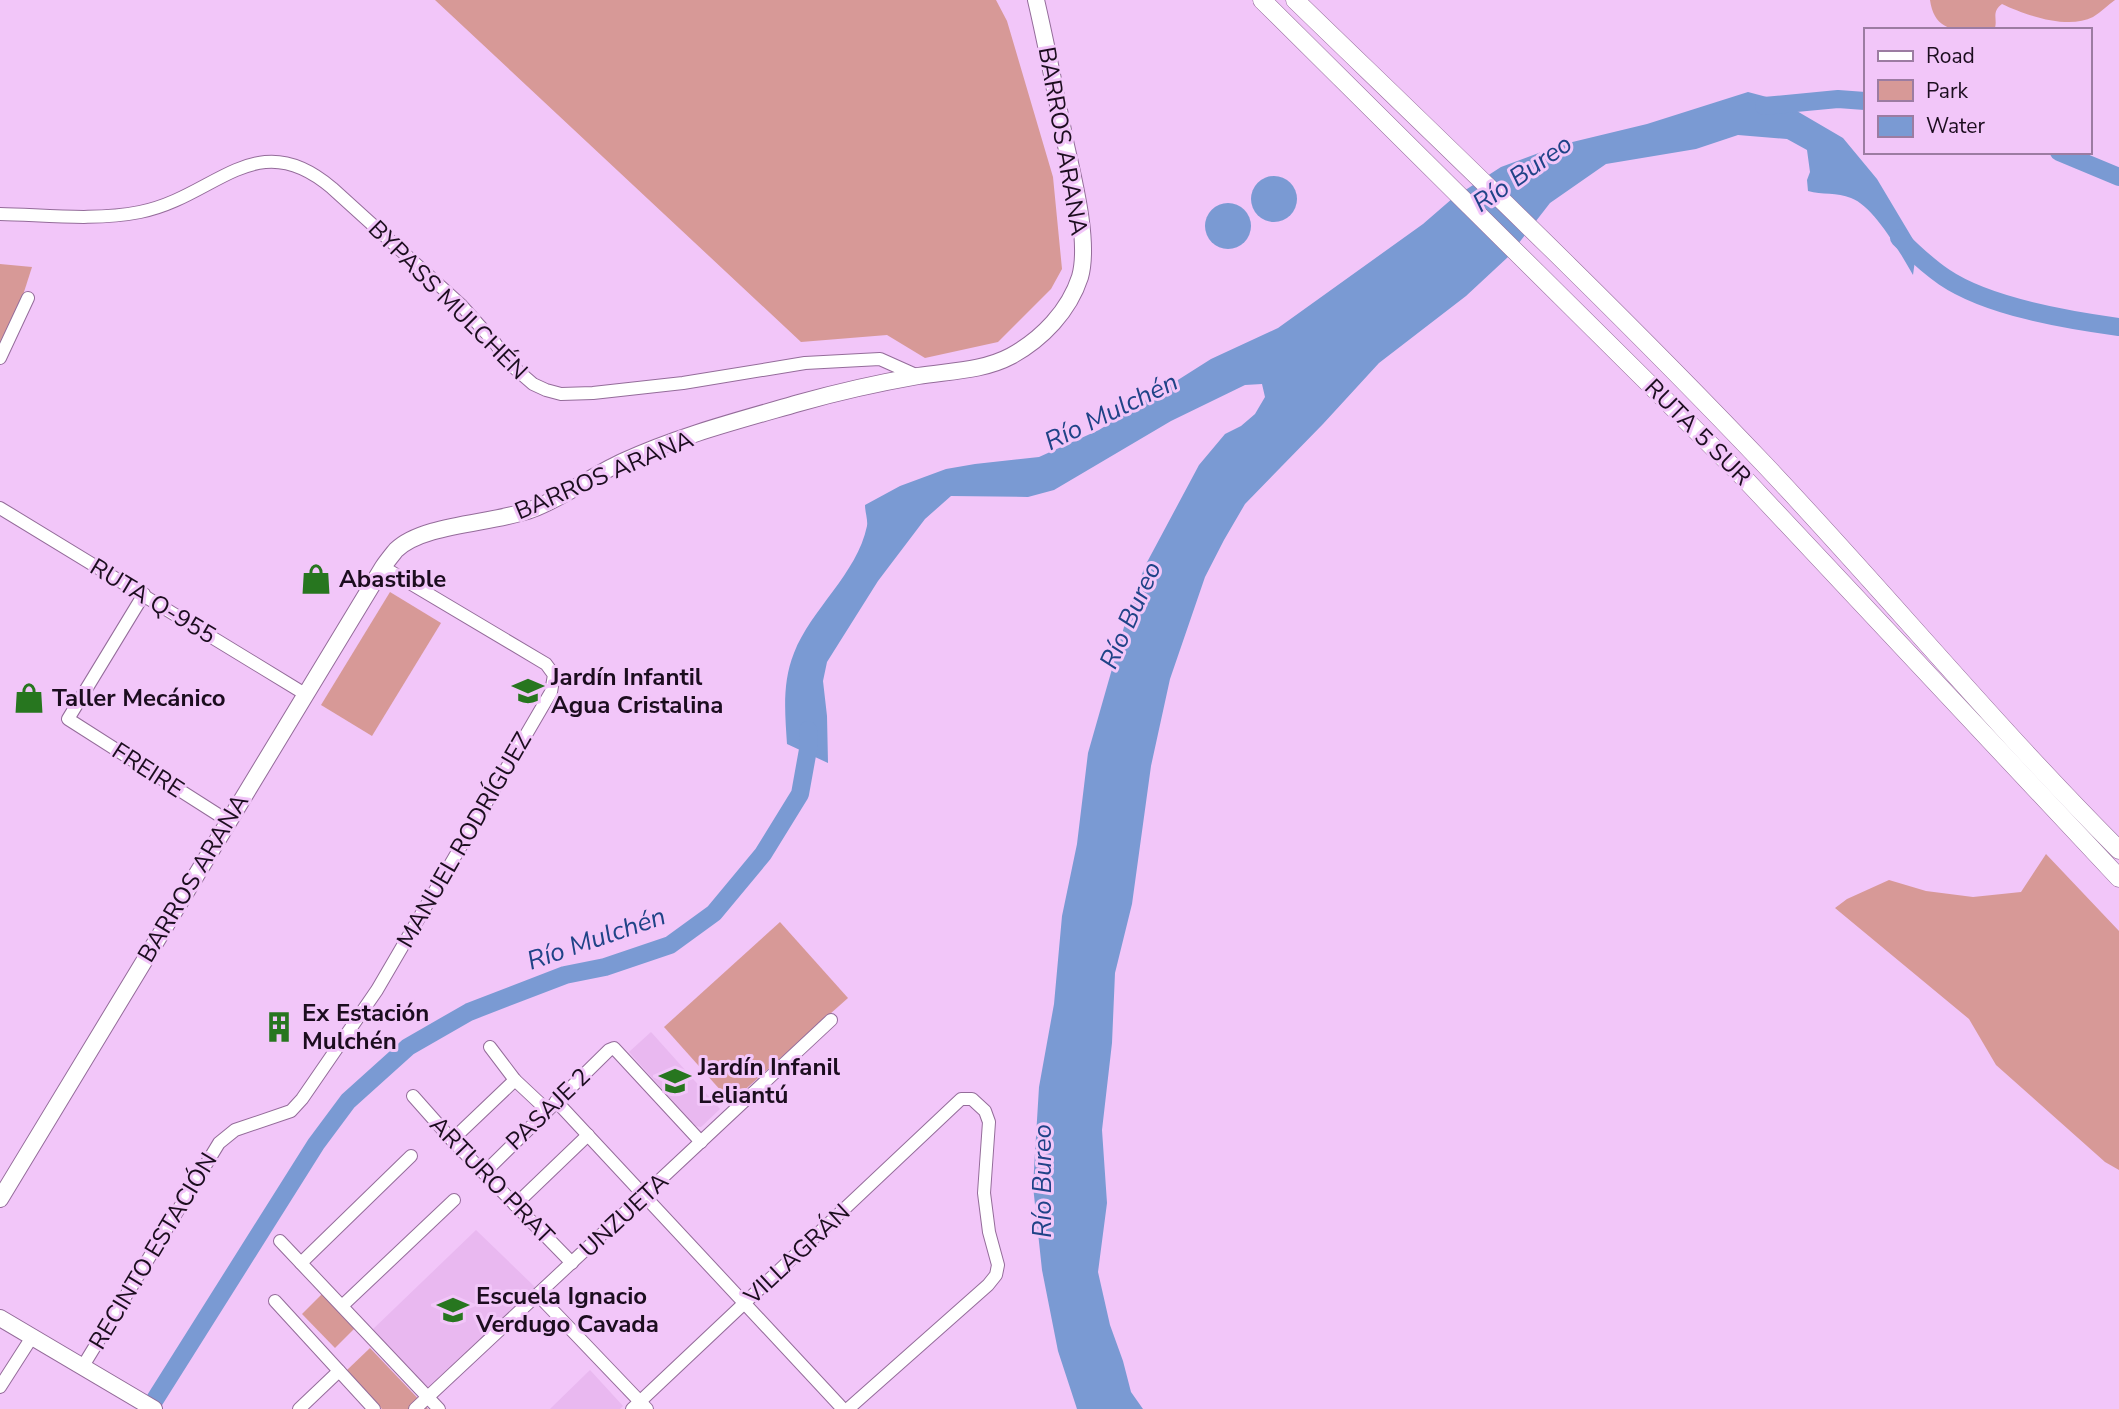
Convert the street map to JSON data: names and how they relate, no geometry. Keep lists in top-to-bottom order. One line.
{"streets":{"highway":["RUTA 5 SUR"],"main road":["BARROS ARANA"],"street":["BYPASS MULCHÉN","RUTA Q-955","FREIRE","MANUEL RODRÍGUEZ","PASAJE 2","ARTURO PRAT","UNZUETA","RECINTO ESTACIÓN","VILLAGRÁN"]},"crossings":[["BARROS ARANA","BYPASS MULCHÉN"],["BARROS ARANA","RUTA Q-955"],["BARROS ARANA","FREIRE"],["BARROS ARANA","MANUEL RODRÍGUEZ"],["RUTA Q-955","FREIRE"],["MANUEL RODRÍGUEZ","RECINTO ESTACIÓN"],["PASAJE 2","ARTURO PRAT"],["PASAJE 2","UNZUETA"],["ARTURO PRAT","UNZUETA"]],"water":["Río Bureo","Río Mulchén"],"places":{"shop":["Abastible","Taller Mecánico"],"school or university":["Jardín Infantil Agua Cristalina","Jardín Infanil Leliantú","Escuela Ignacio Verdugo Cavada"],"building":["Ex Estación Mulchén"]},"legend":["Road","Park","Water"]}
